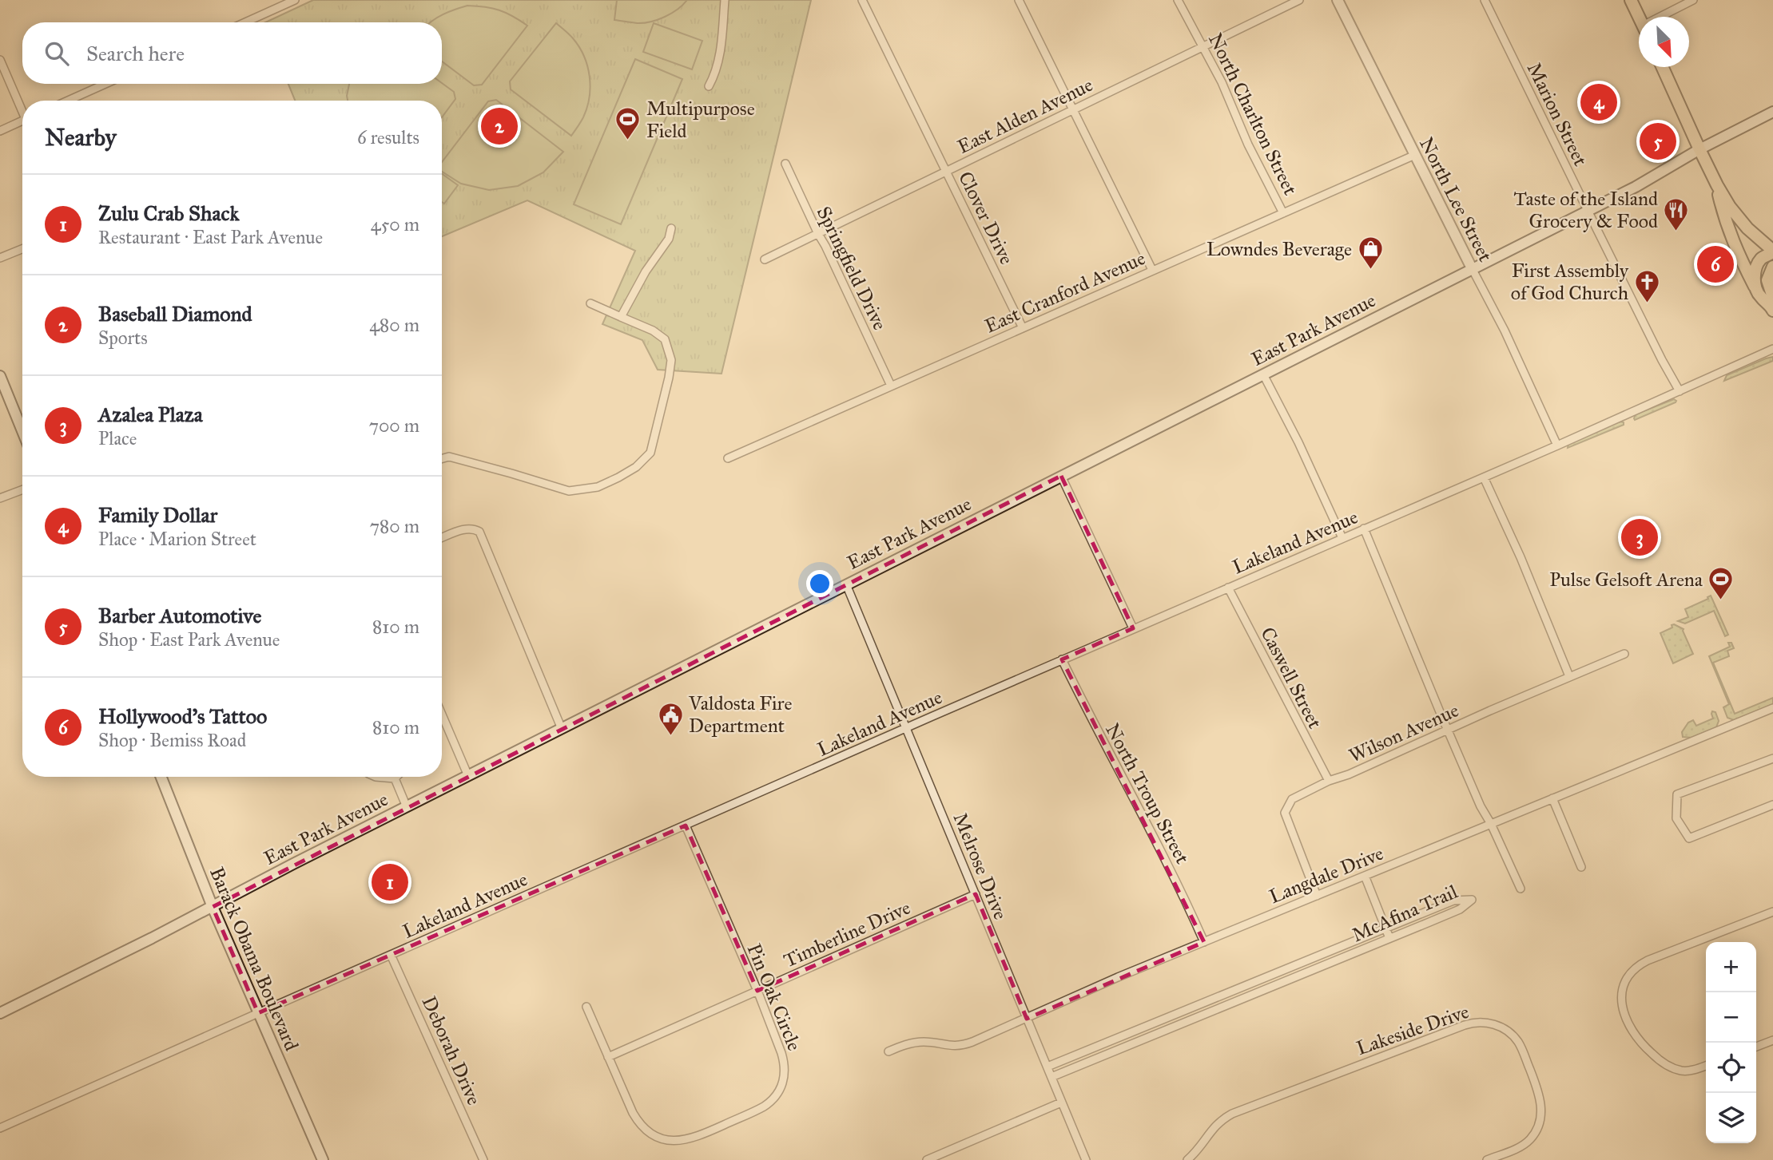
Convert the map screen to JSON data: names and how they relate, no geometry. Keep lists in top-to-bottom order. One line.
{"streets":{"main road":["North Lee Street","East Park Avenue","Barack Obama Boulevard"],"street":["North Charlton Street","Marion Street","East Alden Avenue","Clover Drive","Springfield Drive","East Cranford Avenue","Lakeland Avenue","Caswell Street","Wilson Avenue","North Troup Street","Melrose Drive","Langdale Drive","McAfina Trail","Timberline Drive","Pin Oak Circle","Lakeside Drive","Deborah Drive"]},"crossings":[["North Charlton Street","East Alden Avenue"],["North Charlton Street","East Cranford Avenue"],["Marion Street","East Park Avenue"],["Marion Street","Lakeland Avenue"],["East Alden Avenue","Clover Drive"],["East Alden Avenue","Springfield Drive"],["North Lee Street","East Cranford Avenue"],["North Lee Street","East Park Avenue"],["North Lee Street","Lakeland Avenue"],["Clover Drive","East Cranford Avenue"],["Springfield Drive","East Cranford Avenue"],["East Park Avenue","Melrose Drive"],["East Park Avenue","Barack Obama Boulevard"],["Lakeland Avenue","Caswell Street"],["Lakeland Avenue","North Troup Street"],["Lakeland Avenue","Melrose Drive"],["Lakeland Avenue","Barack Obama Boulevard"],["Lakeland Avenue","Pin Oak Circle"],["Lakeland Avenue","Deborah Drive"],["Caswell Street","Wilson Avenue"],["Wilson Avenue","Langdale Drive"],["North Troup Street","Langdale Drive"],["Melrose Drive","Langdale Drive"],["Melrose Drive","McAfina Trail"],["Melrose Drive","Timberline Drive"],["Timberline Drive","Pin Oak Circle"]],"places":{"sports":["Multipurpose Field","Pulse Gelsoft Arena"],"restaurant":["Taste of the Island Grocery & Food"],"shop":["Lowndes Beverage"],"church":["First Assembly of God Church"],"public building":["Valdosta Fire Department"]},"north":"bottom right","page":{"search":"Search here","pins":["4","2","5","6","3","1"],"heading":["Nearby","6 results"],"list":[{"mark":"1","name":"Zulu Crab Shack","note":"Restaurant · East Park Avenue","value":"450 m"},{"mark":"2","name":"Baseball Diamond","note":"Sports","value":"480 m"},{"mark":"3","name":"Azalea Plaza","note":"Place","value":"700 m"},{"mark":"4","name":"Family Dollar","note":"Place · Marion Street","value":"780 m"},{"mark":"5","name":"Barber Automotive","note":"Shop · East Park Avenue","value":"810 m"},{"mark":"6","name":"Hollywood's Tattoo","note":"Shop · Bemiss Road","value":"810 m"}],"map_buttons":["+","−"]}}
